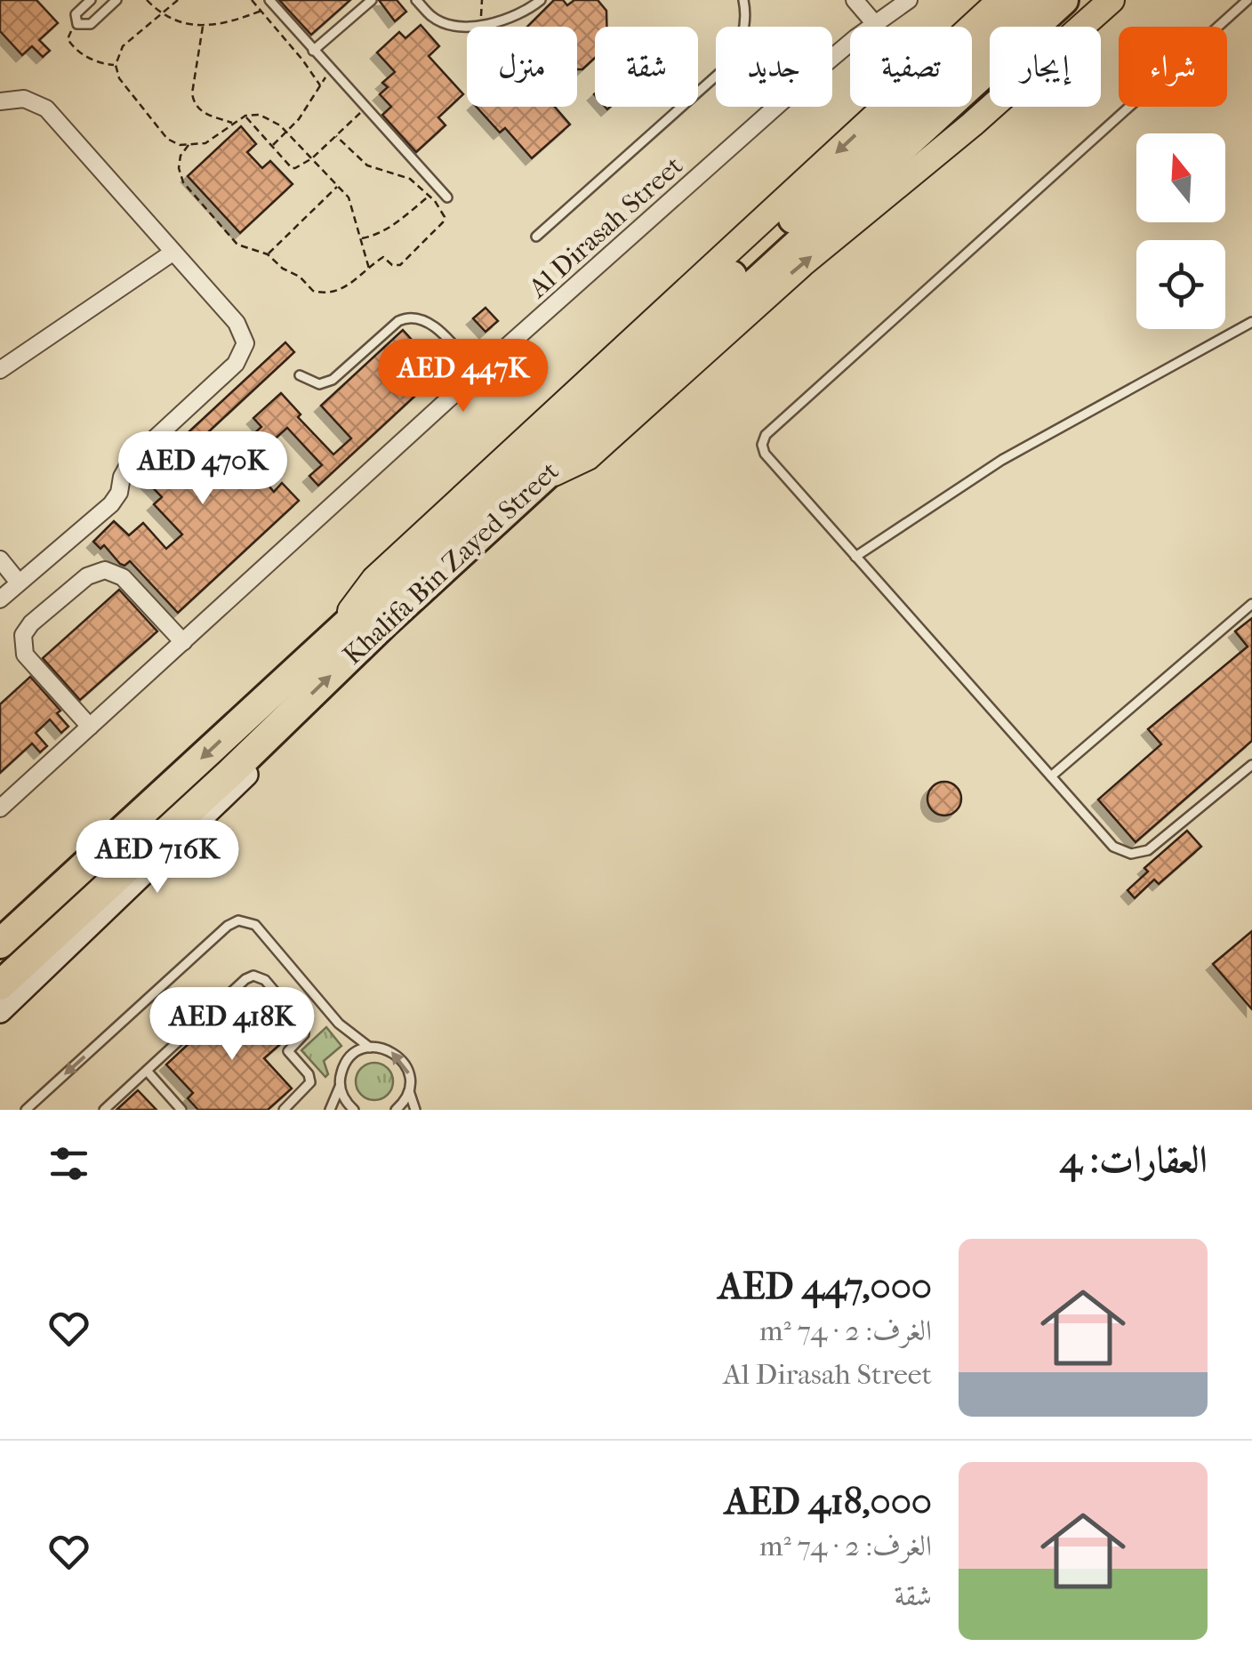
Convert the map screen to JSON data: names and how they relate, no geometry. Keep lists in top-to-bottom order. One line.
{"streets":{"highway":["Khalifa Bin Zayed Street"],"street":["Al Dirasah Street"]},"north":"top","page":{"chip":["شراء","إيجار","تصفية","جديد","شقة","منزل"],"price":["AED 447K","AED 470K","AED 716K","AED 418K"],"heading":"العقارات: 4","list":[{"name":"AED 447,000","note":"الغرف: 2 · 74 m² · Al Dirasah Street"},{"name":"AED 418,000","note":"الغرف: 2 · 74 m² · شقة"}]}}
